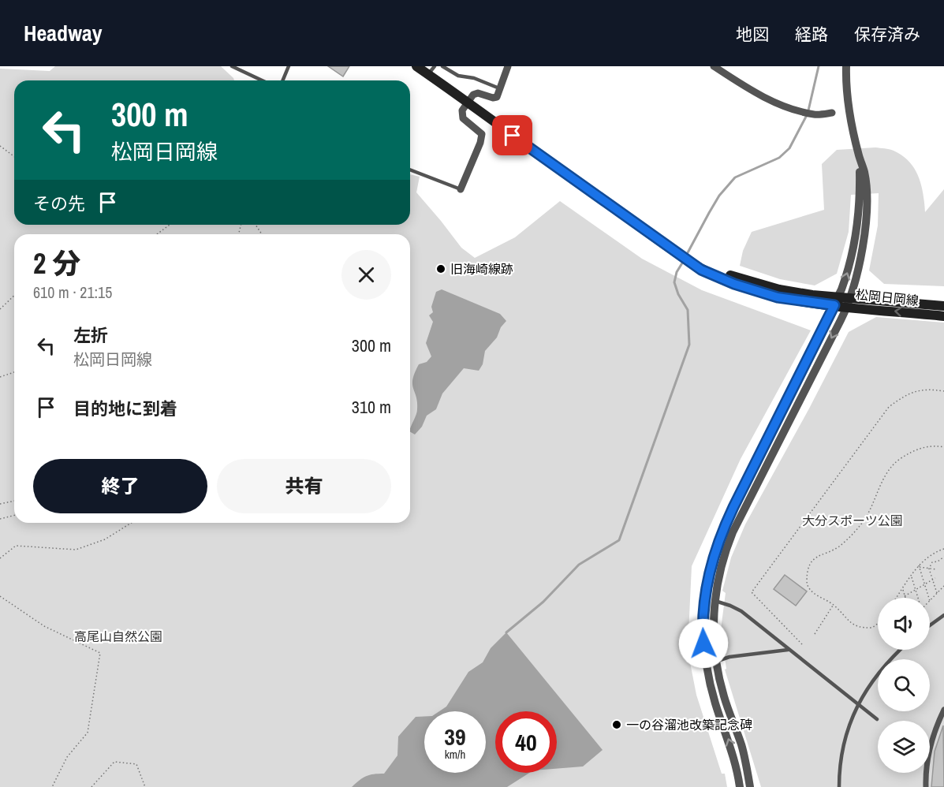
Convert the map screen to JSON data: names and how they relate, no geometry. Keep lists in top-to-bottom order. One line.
{"streets":{"main road":["松岡日岡線"]},"parks":["大分スポーツ公園","高尾山自然公園"],"places":["旧海崎線跡","一の谷溜池改築記念碑"],"page":{"header":"Headway","nav":["地図","経路","保存済み"],"turn":["300 m","松岡日岡線"],"then":"その先","heading":["2 分","610 m · 21:15"],"list":[{"name":"左折","note":"松岡日岡線","value":"300 m"},{"name":"目的地に到着","value":"310 m"}],"buttons":["終了","共有"],"speed":"39 km/h","limit":"40"}}
